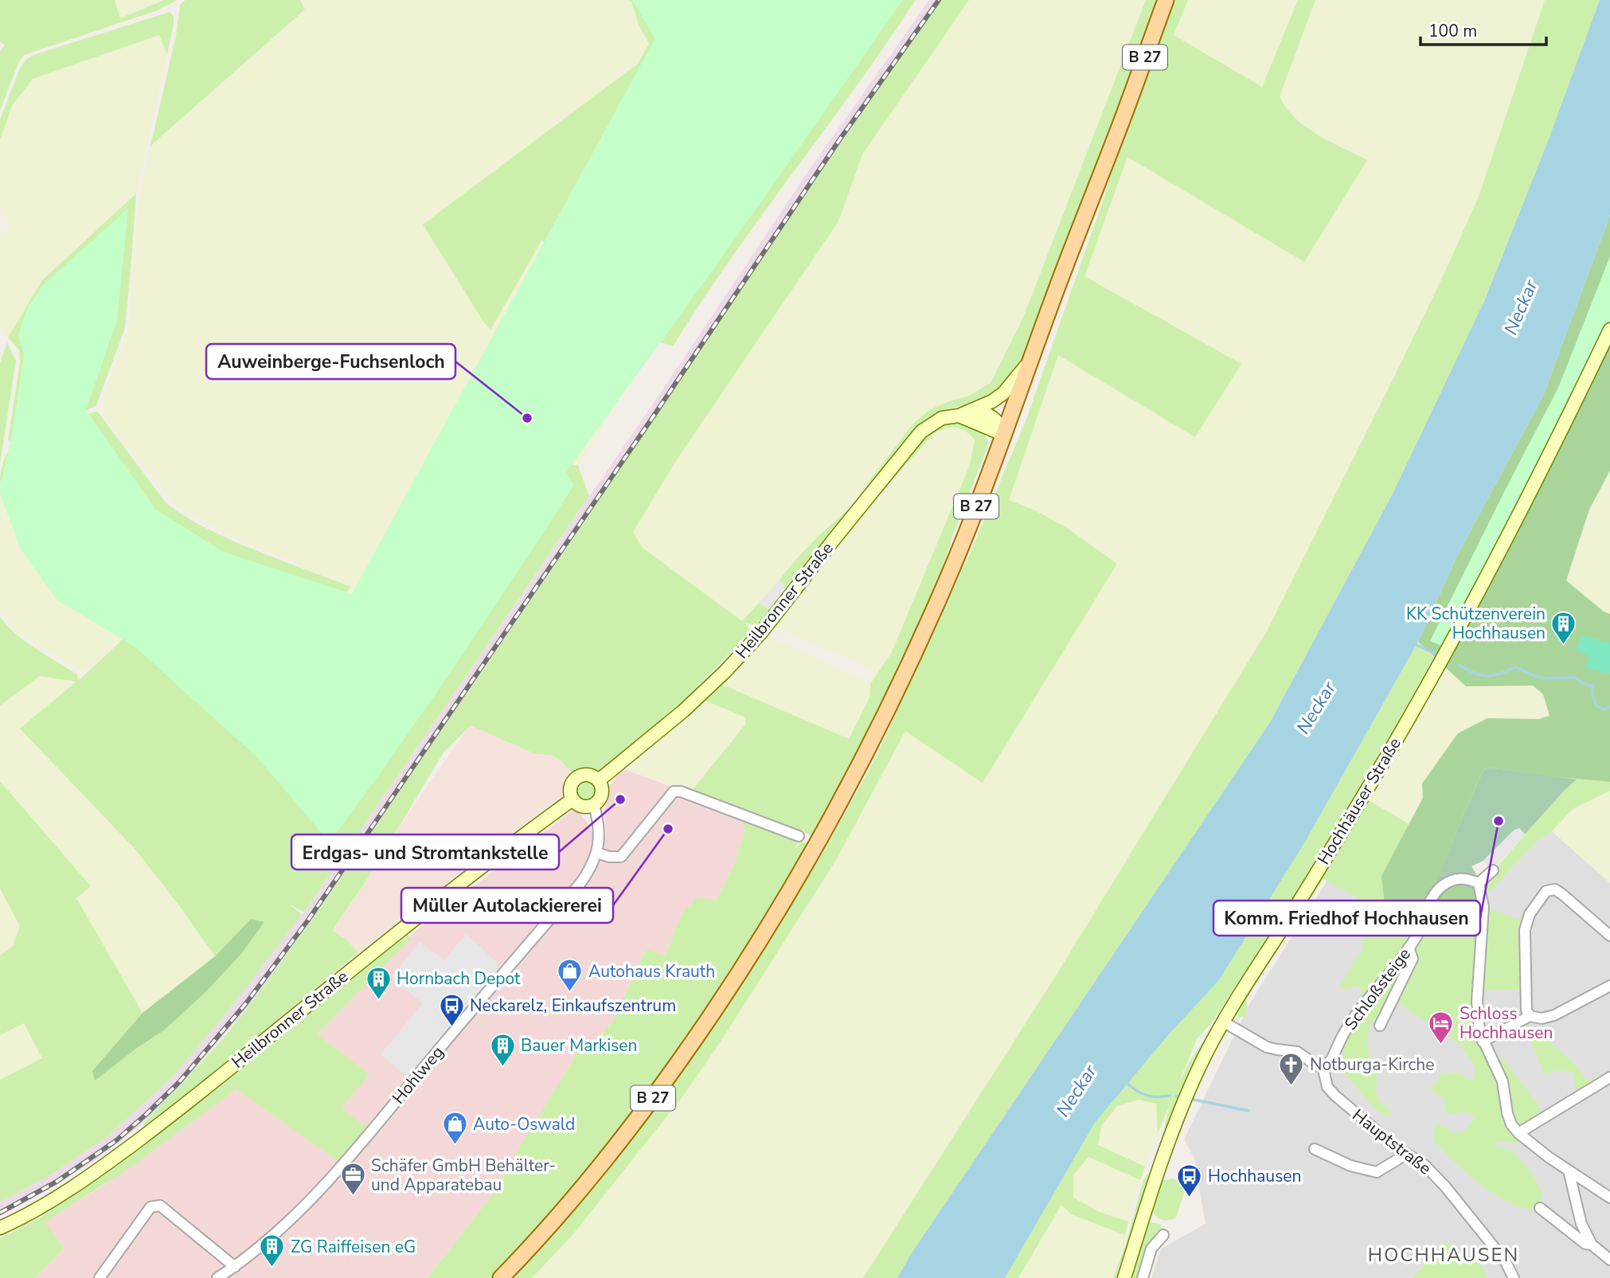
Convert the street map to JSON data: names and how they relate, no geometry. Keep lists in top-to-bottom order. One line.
{"streets":{"main road":["B 27"],"street":["Heilbronner Straße","Hochhäuser Straße","Schloßsteige","Hohlweg","Hauptstraße"]},"crossings":[["B 27","Heilbronner Straße"],["Heilbronner Straße","Hohlweg"],["Schloßsteige","Hauptstraße"]],"districts":["HOCHHAUSEN"],"water":["Neckar"],"places":{"other":["Auweinberge-Fuchsenloch","Erdgas- und Stromtankstelle","Komm. Friedhof Hochhausen","Müller Autolackiererei"],"building":["KK Schützenverein Hochhausen","Hornbach Depot","Bauer Markisen","ZG Raiffeisen eG"],"shop":["Autohaus Krauth","Auto-Oswald"],"bus stop":["Neckarelz, Einkaufszentrum","Hochhausen"],"hotel":["Schloss Hochhausen"],"church":["Notburga-Kirche"],"office":["Schäfer GmbH Behälter- und Apparatebau"]},"scale_bar":"100 m"}
